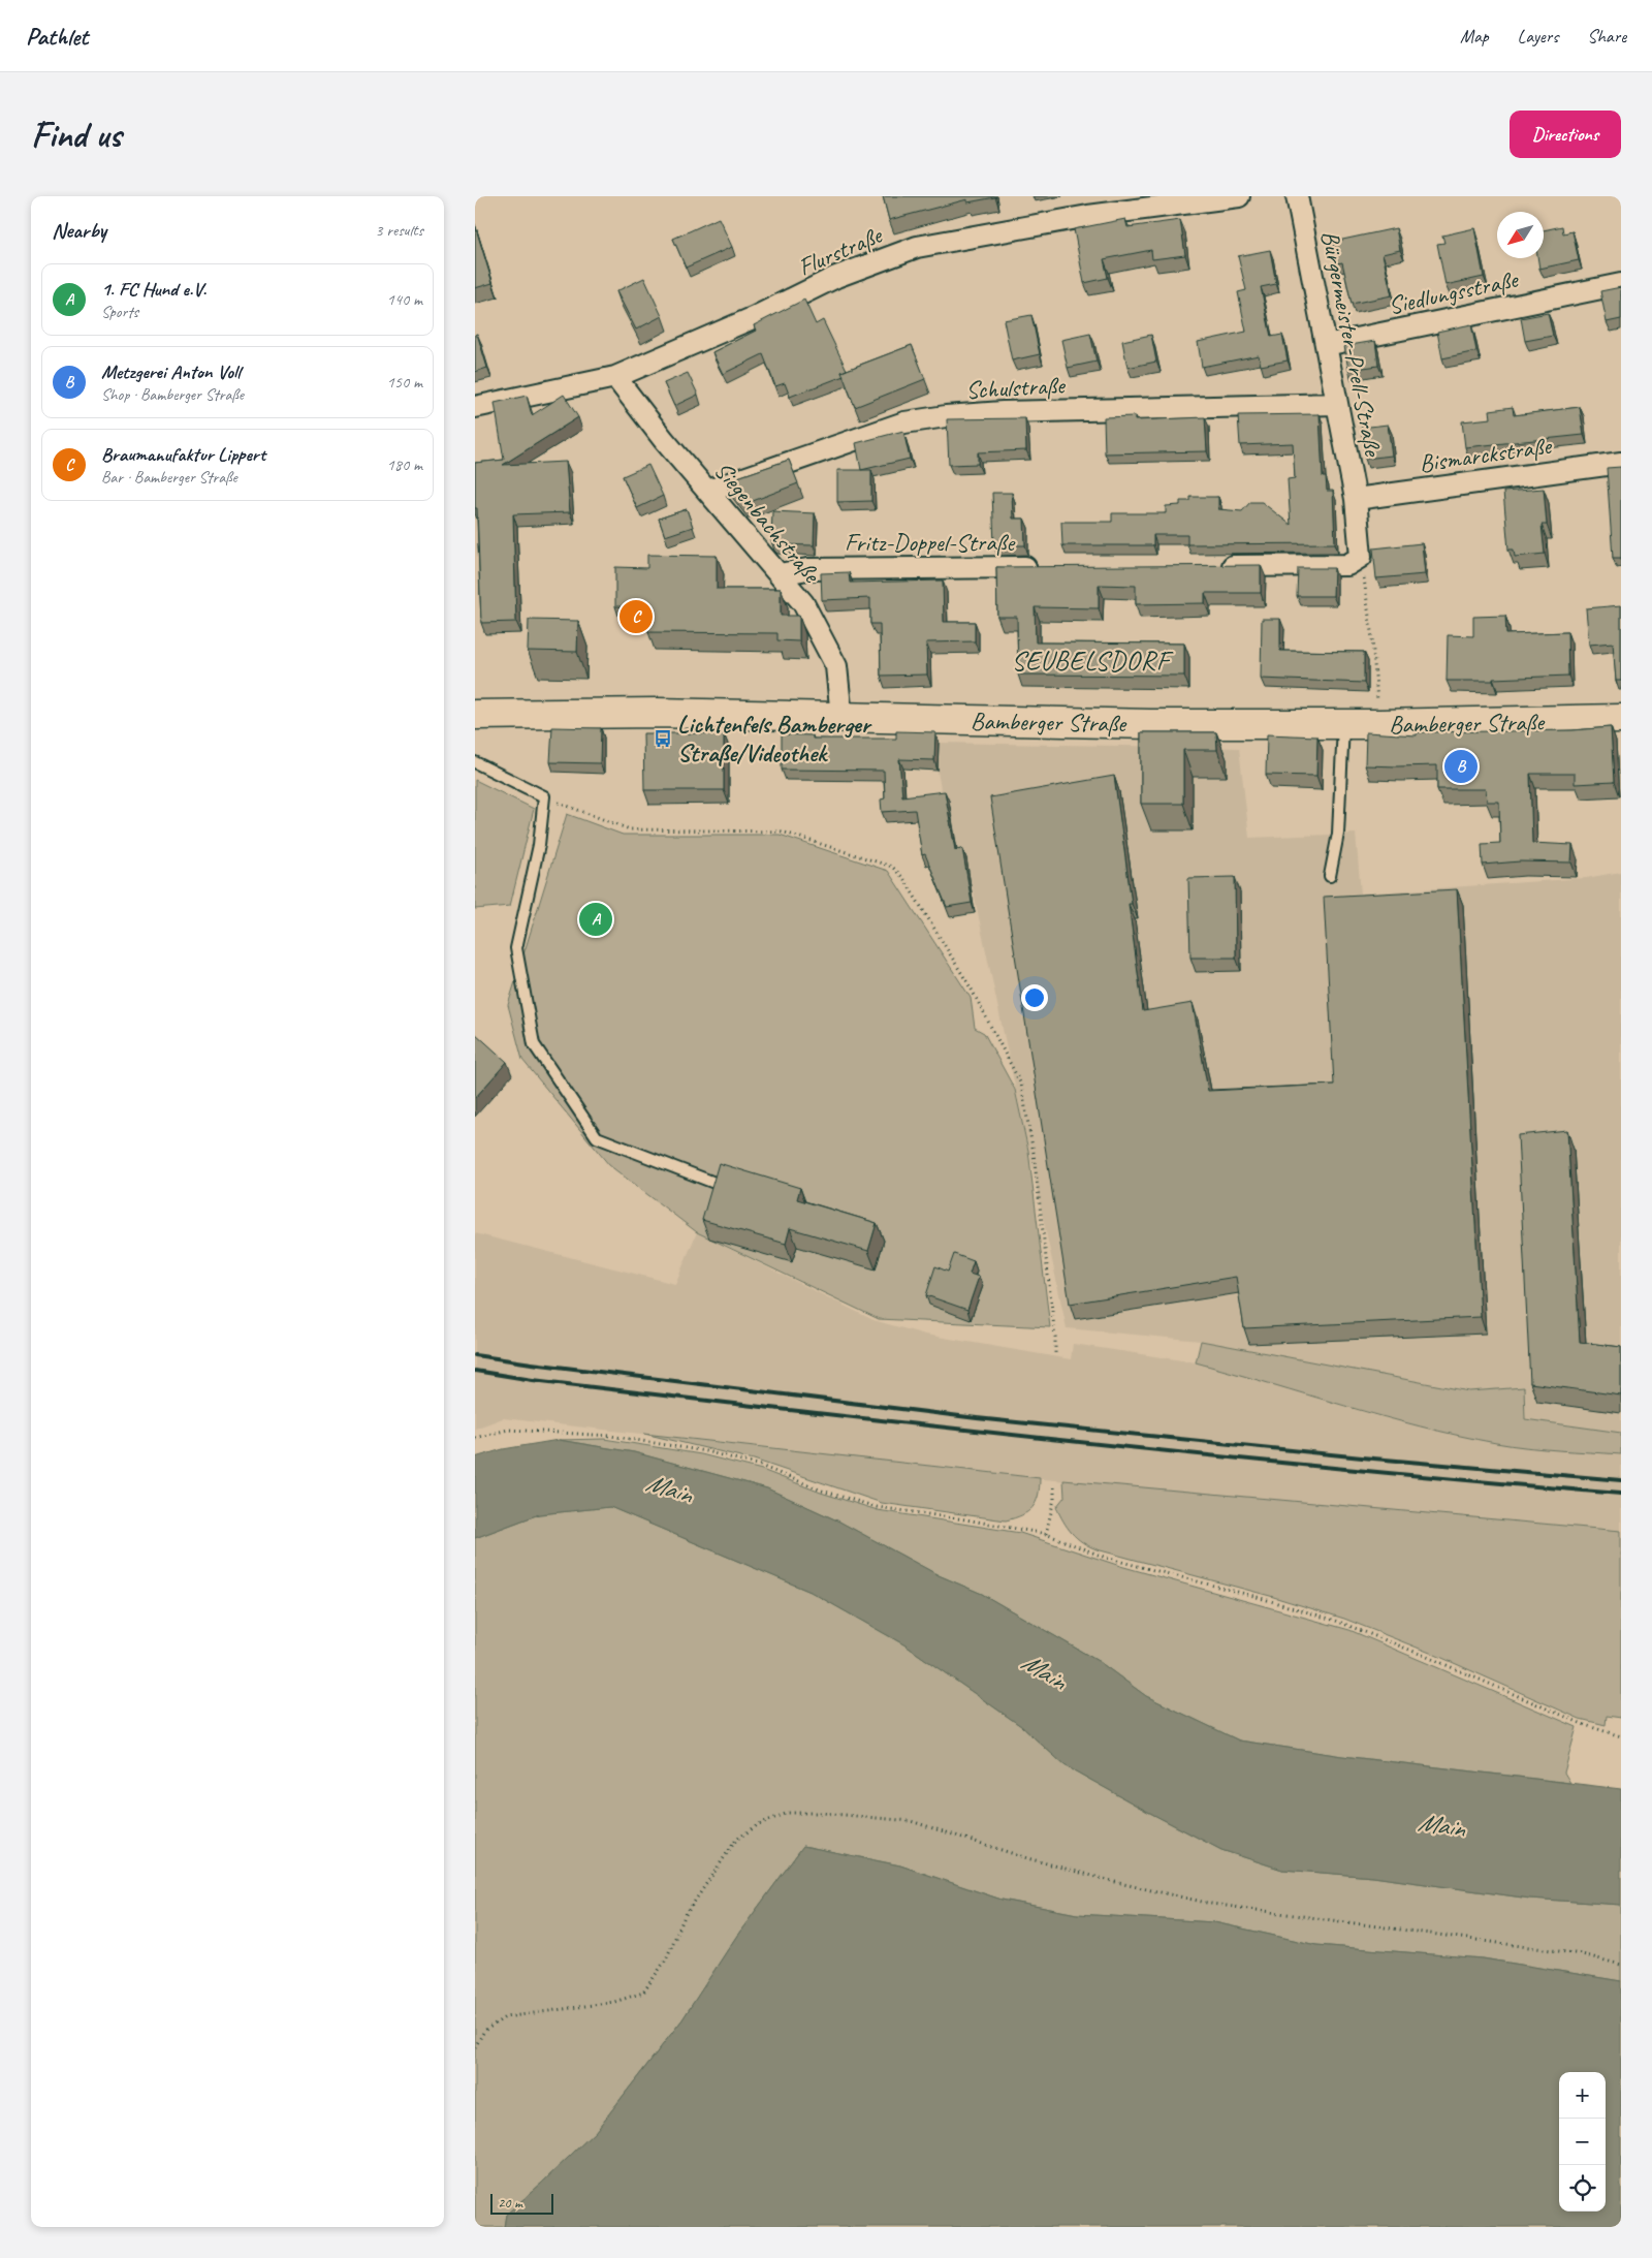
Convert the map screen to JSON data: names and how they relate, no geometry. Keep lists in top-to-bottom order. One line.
{"streets":{"street":["Flurstraße","Siedlungsstraße","Bürgermeister-Prell-Straße","Schulstraße","Bismarckstraße","Siegenbachstraße","Fritz-Doppel-Straße","Bamberger Straße"]},"crossings":[["Flurstraße","Siegenbachstraße"],["Siedlungsstraße","Bürgermeister-Prell-Straße"],["Bürgermeister-Prell-Straße","Schulstraße"],["Bürgermeister-Prell-Straße","Bismarckstraße"],["Schulstraße","Siegenbachstraße"],["Siegenbachstraße","Fritz-Doppel-Straße"],["Siegenbachstraße","Bamberger Straße"]],"districts":["SEUBELSDORF"],"water":["Main"],"places":{"bus stop":["Lichtenfels Bamberger Straße/Videothek"]},"scale_bar":"20 m","north":"bottom left","page":{"header":"Pathlet","nav":["Map","Layers","Share"],"buttons":"Directions","title":"Find us","heading":["Nearby","3 results"],"list":[{"mark":"A","name":"1. FC Hund e.V.","note":"Sports","value":"140 m"},{"mark":"B","name":"Metzgerei Anton Voll","note":"Shop · Bamberger Straße","value":"150 m"},{"mark":"C","name":"Braumanufaktur Lippert","note":"Bar · Bamberger Straße","value":"180 m"}],"pins":["C","B","A"],"map_buttons":["+","−"],"scale":"20 m"}}
